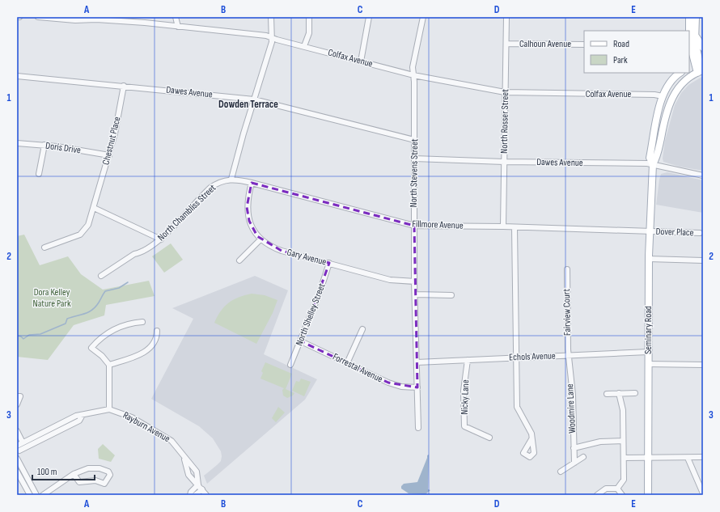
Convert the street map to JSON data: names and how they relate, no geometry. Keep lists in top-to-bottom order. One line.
{"streets":{"main road":["Seminary Road"],"street":["Calhoun Avenue","Colfax Avenue","Dawes Avenue","North Rosser Street","Chestnut Place","Doris Drive","North Stevens Street","North Chambliss Street","Fillmore Avenue","Dover Place","Gary Avenue","Fairview Court","North Shelley Street","Echols Avenue","Forrestal Avenue","Nicky Lane","Woodmire Lane","Rayburn Avenue"]},"crossings":[["Calhoun Avenue","North Rosser Street"],["Colfax Avenue","North Rosser Street"],["Colfax Avenue","North Stevens Street"],["Colfax Avenue","Seminary Road"],["Dawes Avenue","North Rosser Street"],["Dawes Avenue","Chestnut Place"],["Dawes Avenue","North Stevens Street"],["Dawes Avenue","Seminary Road"],["North Rosser Street","Fillmore Avenue"],["Chestnut Place","Doris Drive"],["North Stevens Street","Fillmore Avenue"],["North Stevens Street","Gary Avenue"],["North Stevens Street","Echols Avenue"],["North Stevens Street","Forrestal Avenue"],["North Chambliss Street","Fillmore Avenue"],["Fillmore Avenue","Dover Place"],["Fillmore Avenue","Gary Avenue"],["Fillmore Avenue","Seminary Road"],["Dover Place","Seminary Road"],["Gary Avenue","North Shelley Street"],["Fairview Court","Echols Avenue"],["Fairview Court","Woodmire Lane"],["North Shelley Street","Forrestal Avenue"],["Seminary Road","Echols Avenue"],["Echols Avenue","Nicky Lane"],["Echols Avenue","Woodmire Lane"]],"districts":["Dowden Terrace"],"parks":["Dora Kelley Nature Park"],"legend":["Road","Park"],"scale_bar":"100 m","grid":{"columns":["A","B","C","D","E"],"rows":["1","2","3"]}}
